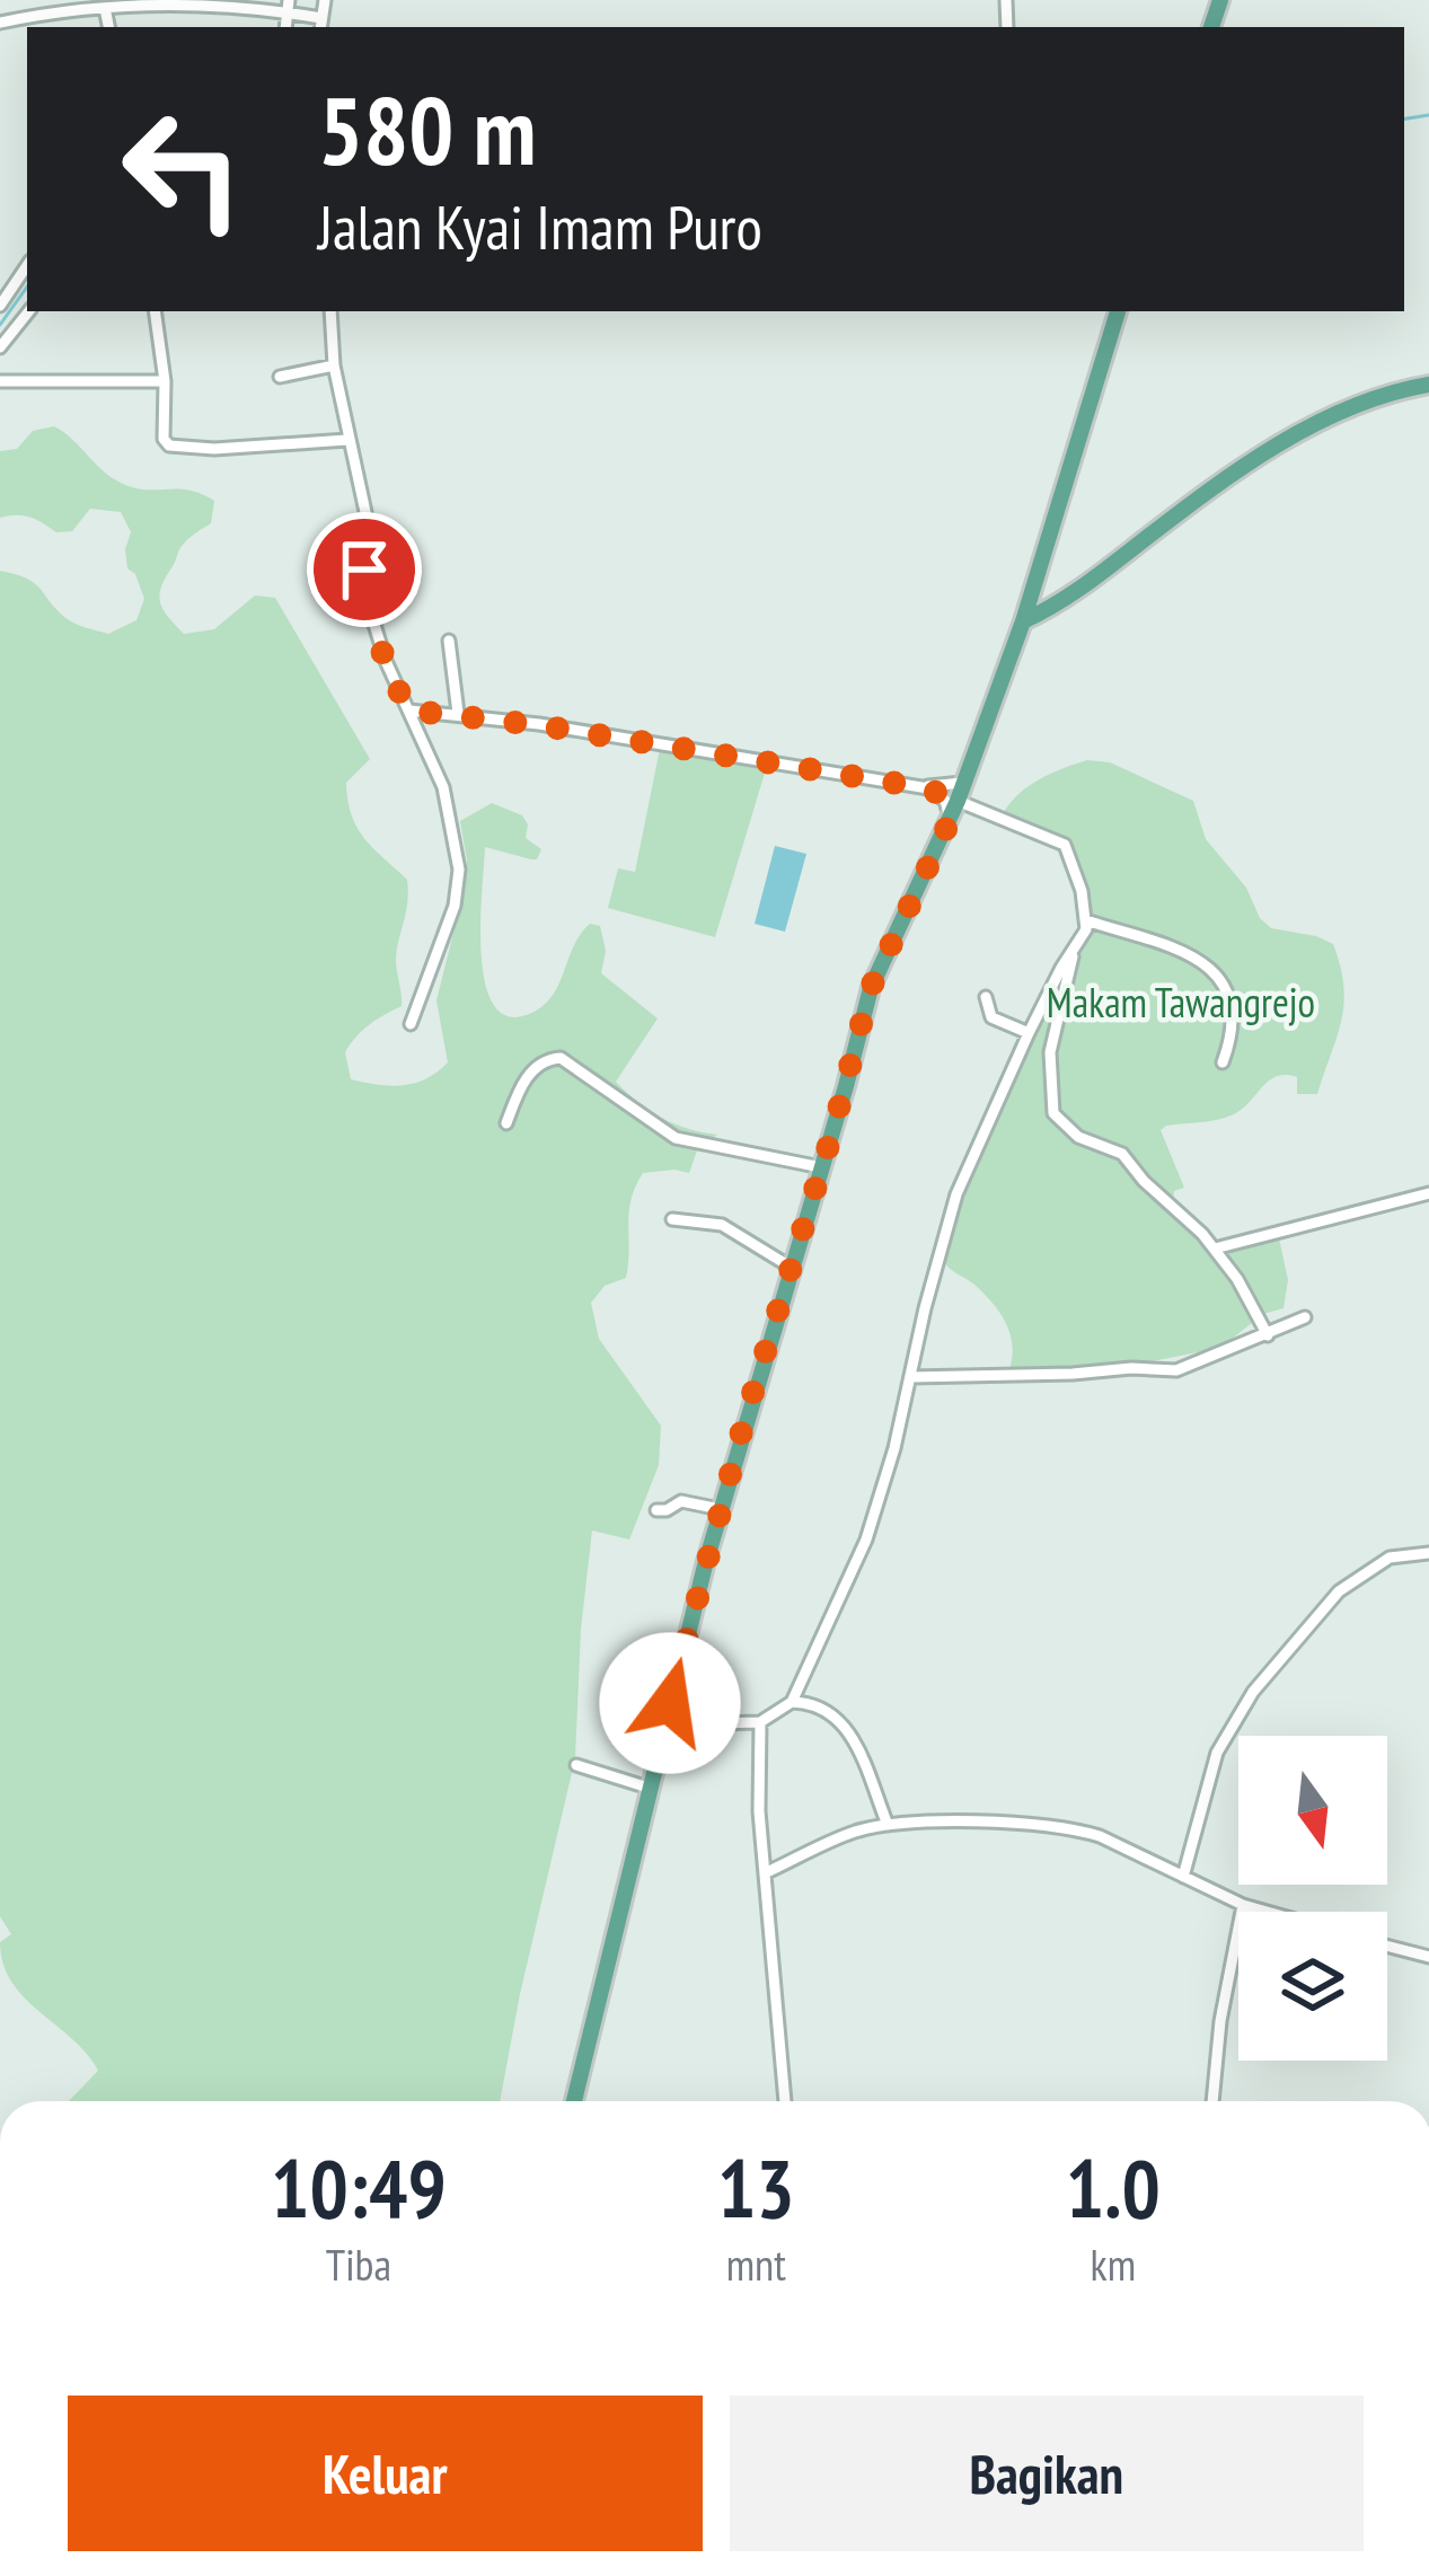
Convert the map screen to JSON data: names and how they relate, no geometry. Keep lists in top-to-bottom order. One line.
{"parks":["Makam Tawangrejo"],"north":"bottom","page":{"turn":["580 m","Jalan Kyai Imam Puro"],"eta":["10:49","Tiba","13","mnt","1.0","km"],"buttons":["Keluar","Bagikan"]}}
